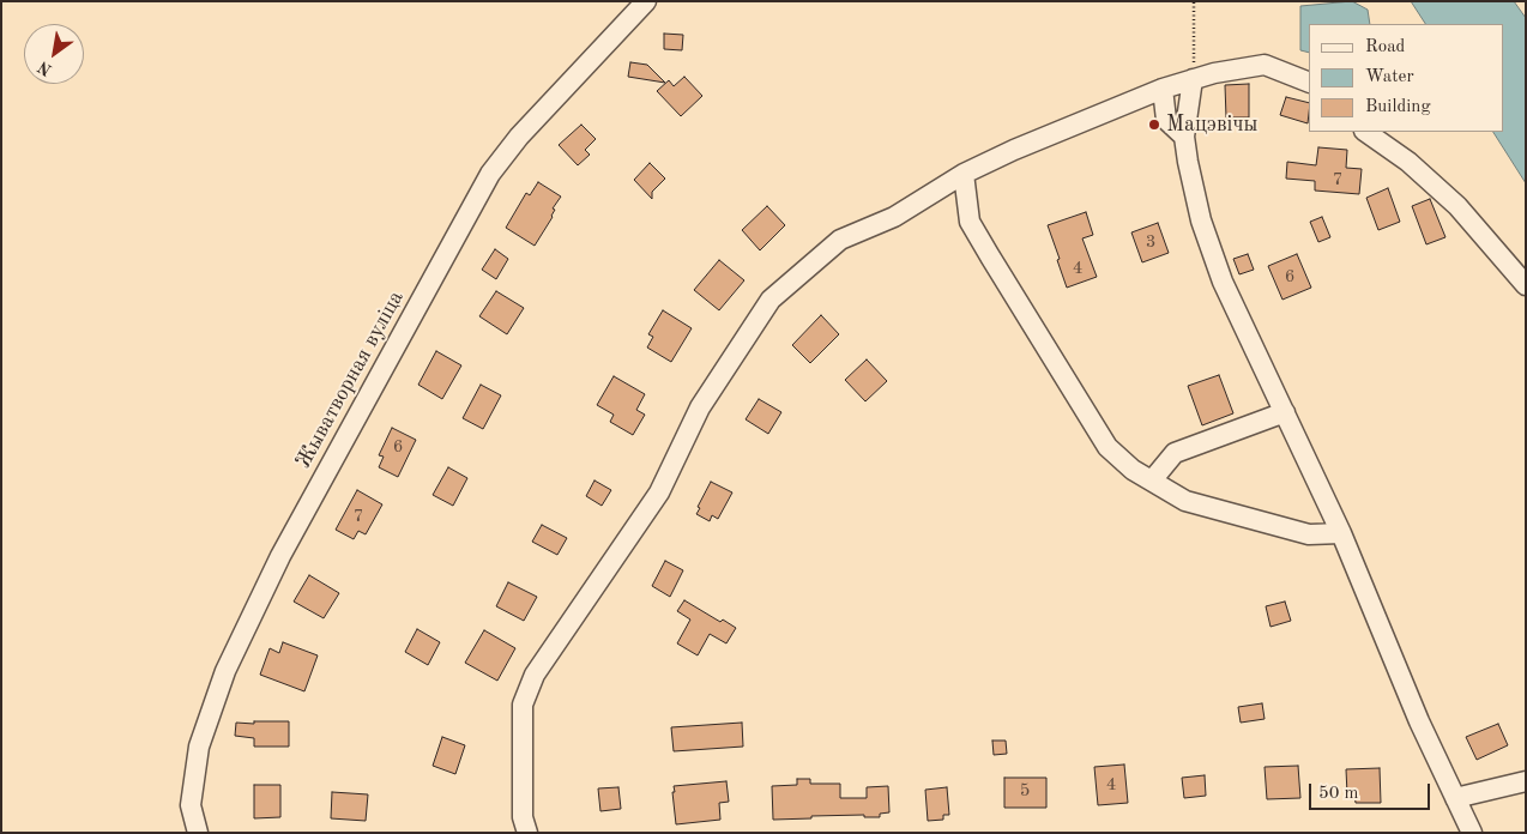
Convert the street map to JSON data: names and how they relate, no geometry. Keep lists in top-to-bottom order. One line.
{"streets":{"street":["Жыватворная вуліца"]},"places":["Мацэвічы"],"house_numbers":["7","3","4","6","6","7","4","5"],"legend":["Road","Water","Building"],"scale_bar":"50 m","north":"bottom left"}
